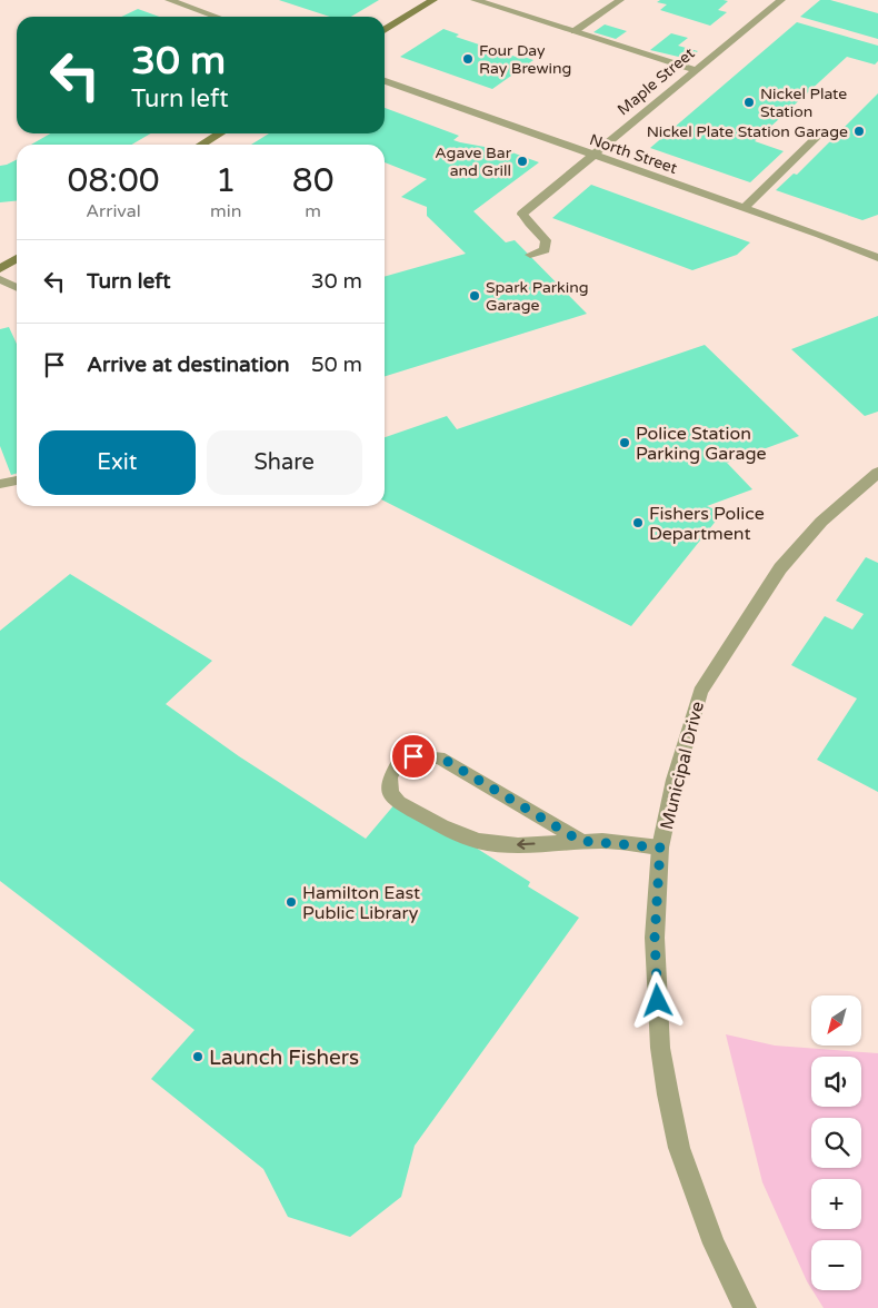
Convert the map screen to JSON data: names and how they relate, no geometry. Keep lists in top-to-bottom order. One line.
{"streets":{"street":["Maple Street","North Street","Municipal Drive"]},"crossings":[["Maple Street","North Street"]],"places":["Four Day Ray Brewing","Nickel Plate Station","Nickel Plate Station Garage","Agave Bar and Grill","Spark Parking Garage","Police Station Parking Garage","Fishers Police Department","Hamilton East Public Library","Launch Fishers"],"north":"bottom left","page":{"turn":["30 m","Turn left"],"eta":["08:00","Arrival","1","min","80","m"],"list":[{"name":"Turn left","value":"30 m"},{"name":"Arrive at destination","value":"50 m"}],"buttons":["Exit","Share"],"map_buttons":["+","−"]}}
